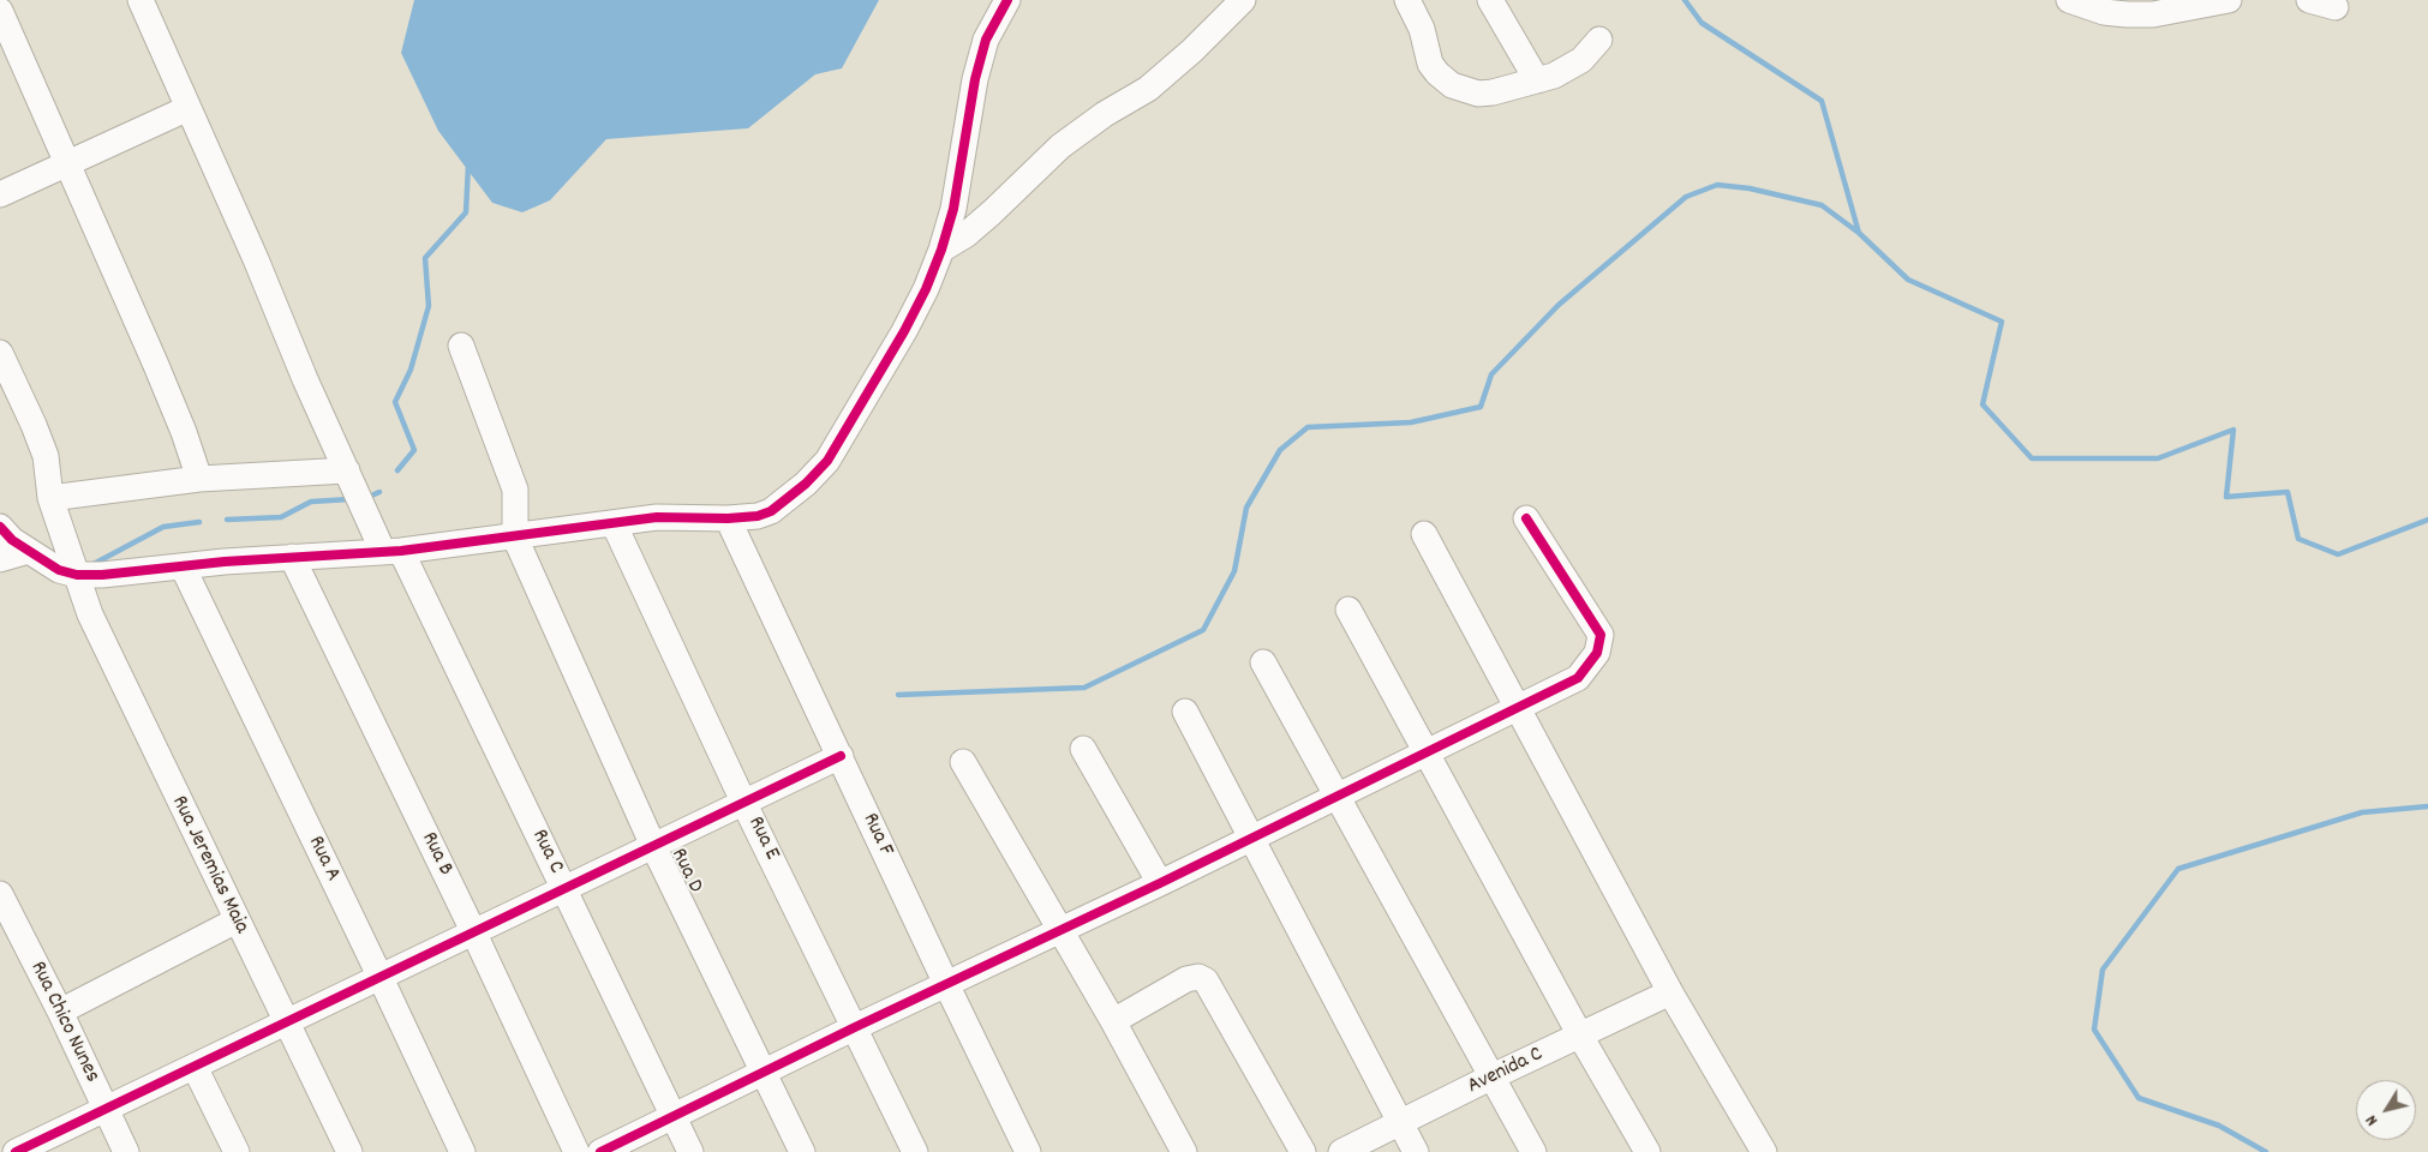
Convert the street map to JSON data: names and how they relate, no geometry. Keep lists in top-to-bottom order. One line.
{"streets":{"street":["Rua F","Rua E","Rua C","Rua B","Rua A","Rua Jeremias Maia","Rua D","Rua Chico Nunes","Avenida C"]},"north":"bottom left"}
